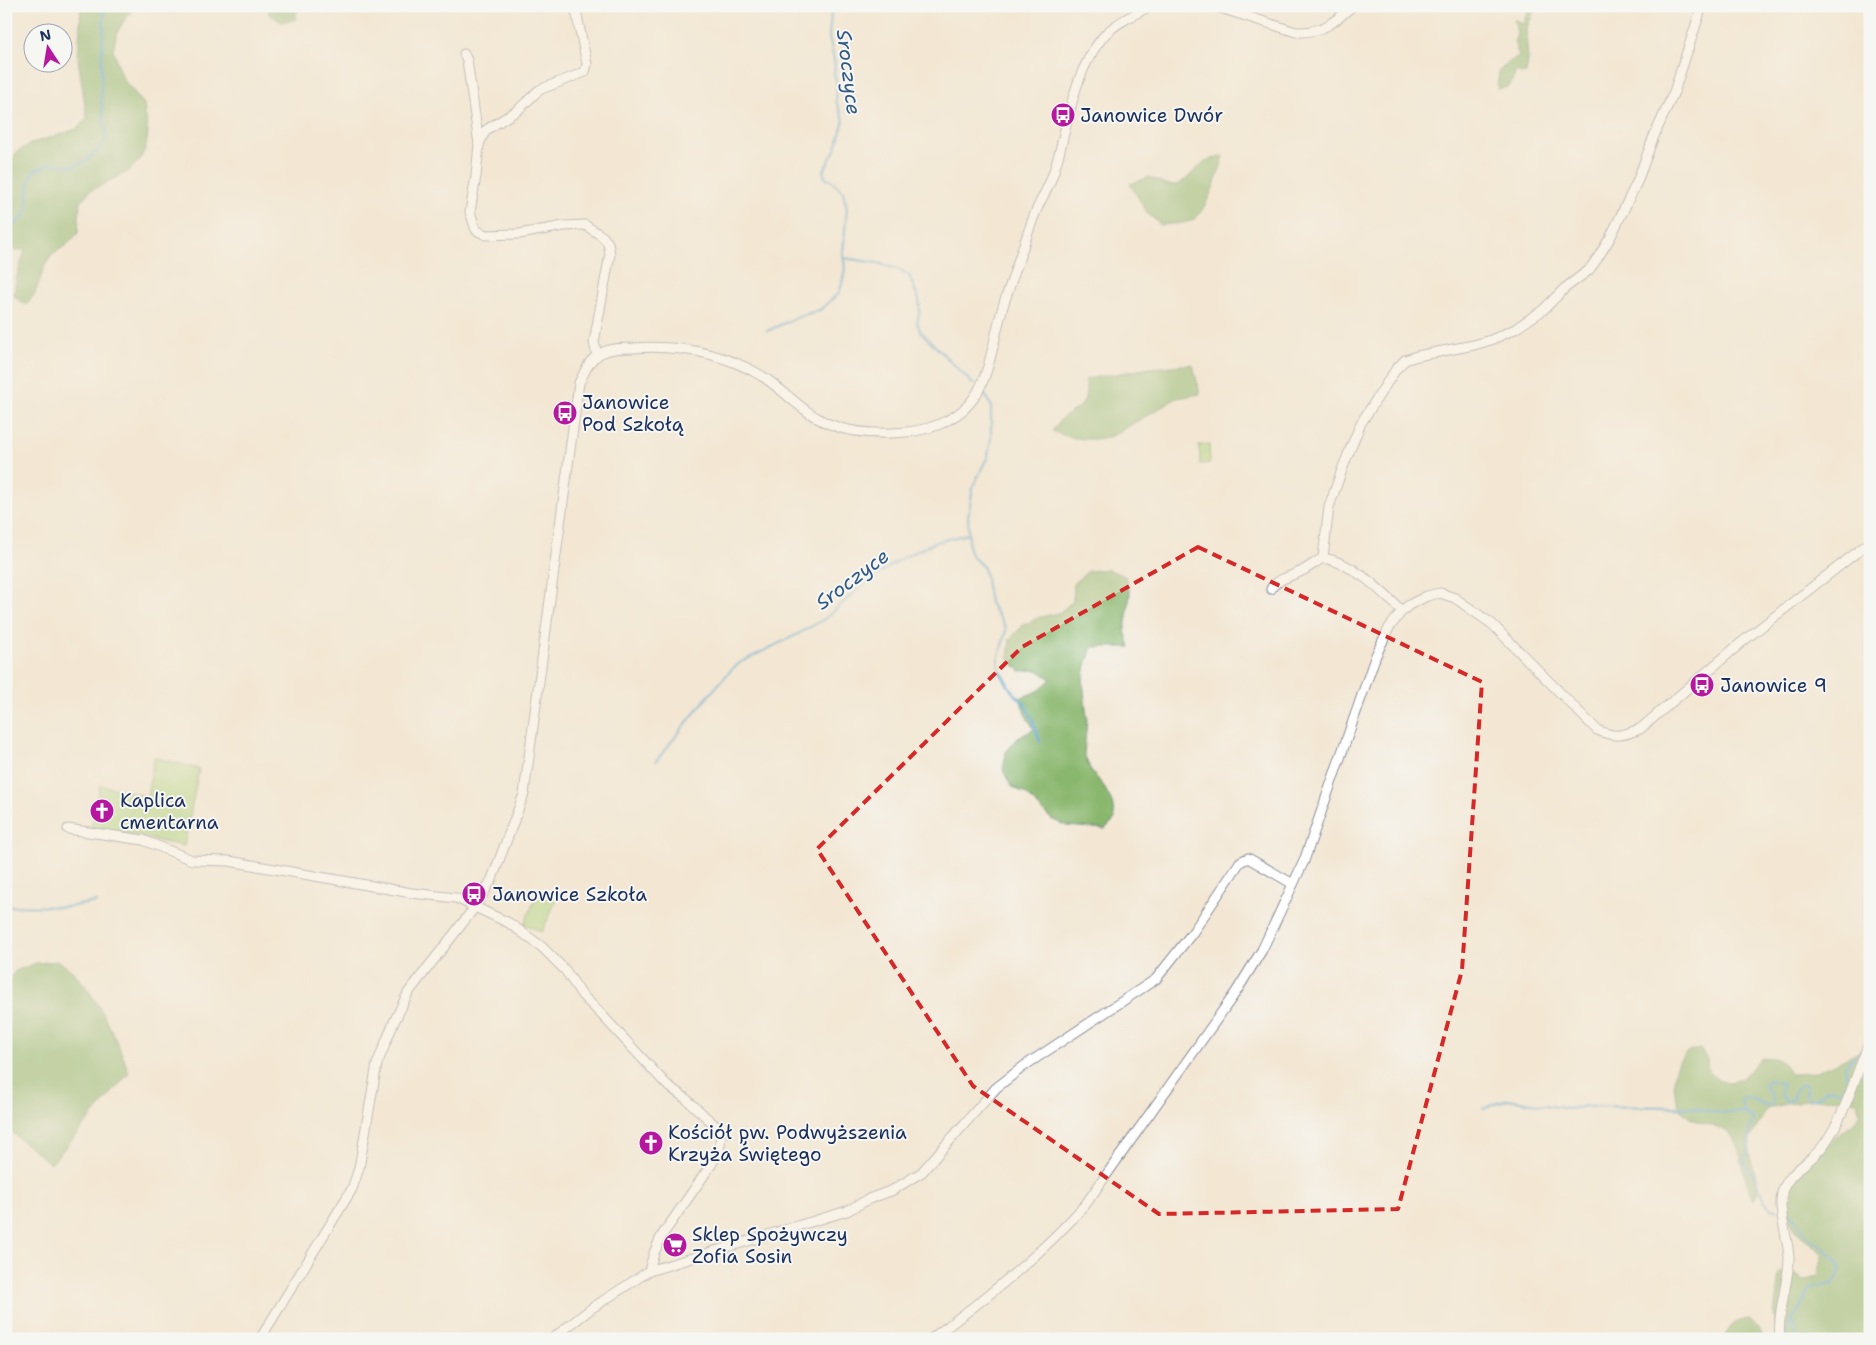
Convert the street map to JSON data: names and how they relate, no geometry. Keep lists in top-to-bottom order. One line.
{"water":["Sroczyce"],"places":{"bus stop":["Janowice Dwór","Janowice Pod Szkołą","Janowice 9","Janowice Szkoła"],"church":["Kaplica cmentarna","Kościół pw. Podwyższenia Krzyża Świętego"],"supermarket":["Sklep Spożywczy Zofia Sosin"]},"north":"top"}
